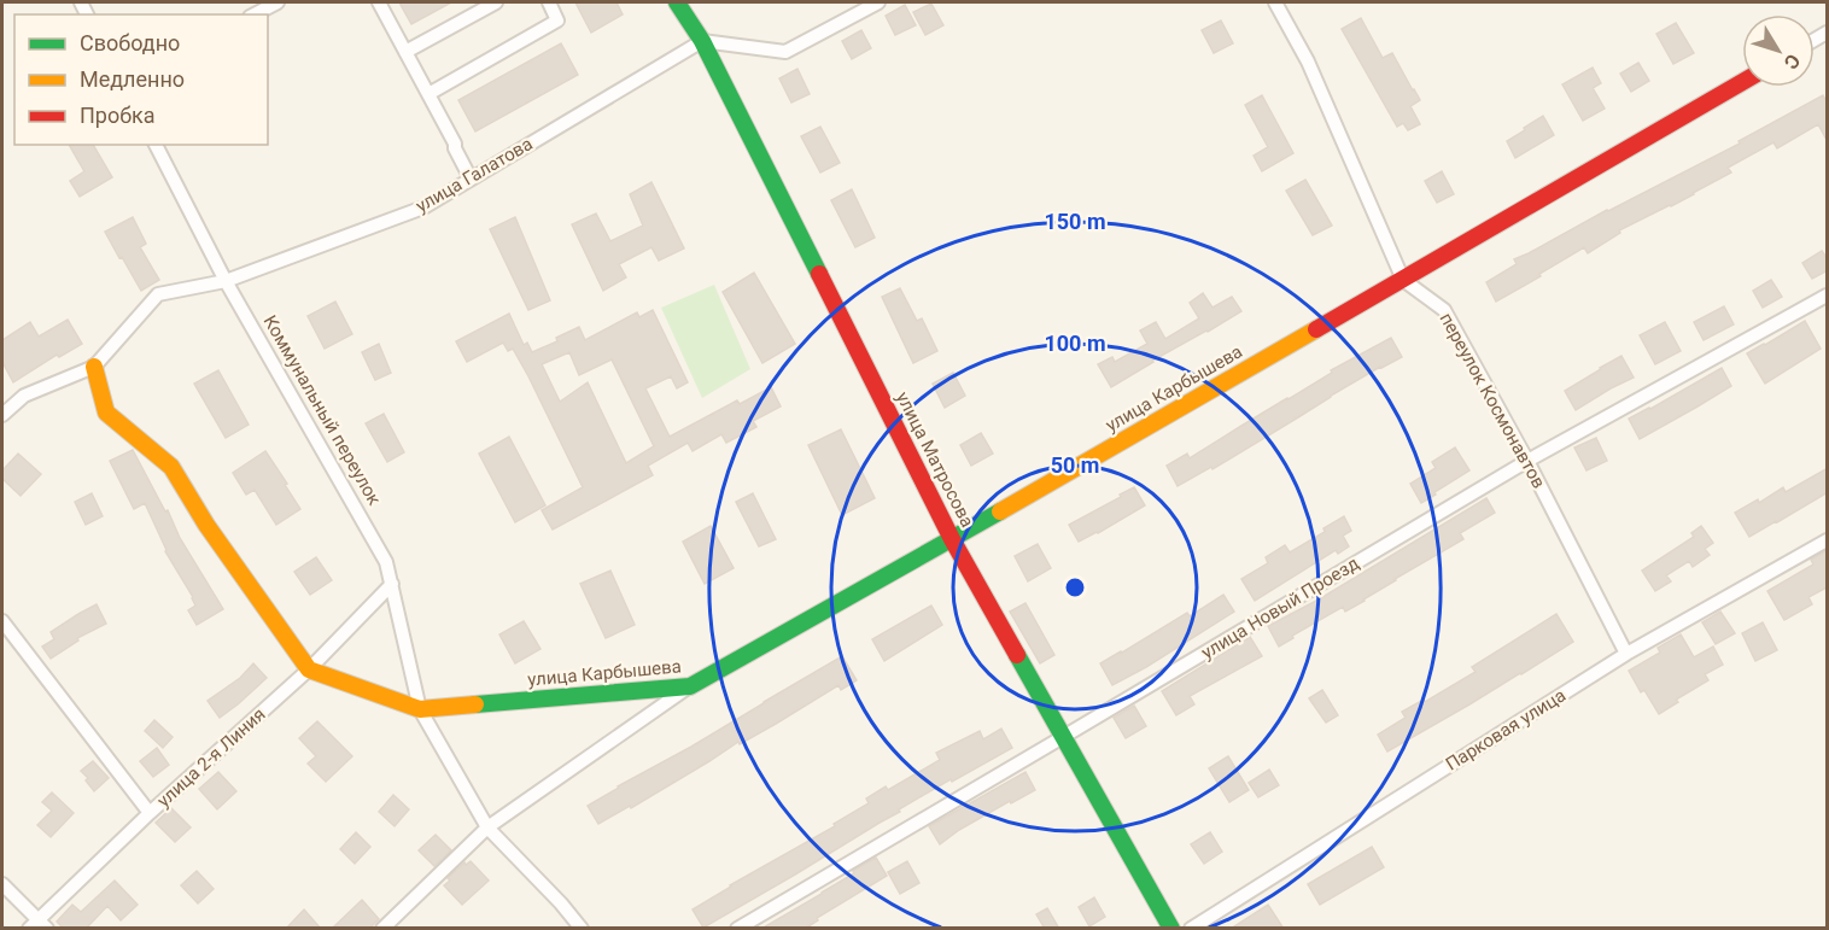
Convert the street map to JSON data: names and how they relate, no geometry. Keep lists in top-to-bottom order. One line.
{"streets":{"street":["улица Галатова","улица Карбышева","переулок Космонавтов","Коммунальный переулок","улица Матросова","улица Новый Проезд","Парковая улица","улица 2-я Линия"]},"crossings":[["улица Галатова","Коммунальный переулок"],["улица Галатова","улица Матросова"],["улица Карбышева","переулок Космонавтов"],["улица Карбышева","Коммунальный переулок"],["улица Карбышева","улица Матросова"],["переулок Космонавтов","улица Новый Проезд"],["переулок Космонавтов","Парковая улица"],["Коммунальный переулок","улица 2-я Линия"],["улица Матросова","улица Новый Проезд"]],"legend":["Свободно","Медленно","Пробка"],"north":"bottom right","rings":["150 m","100 m","50 m"]}
